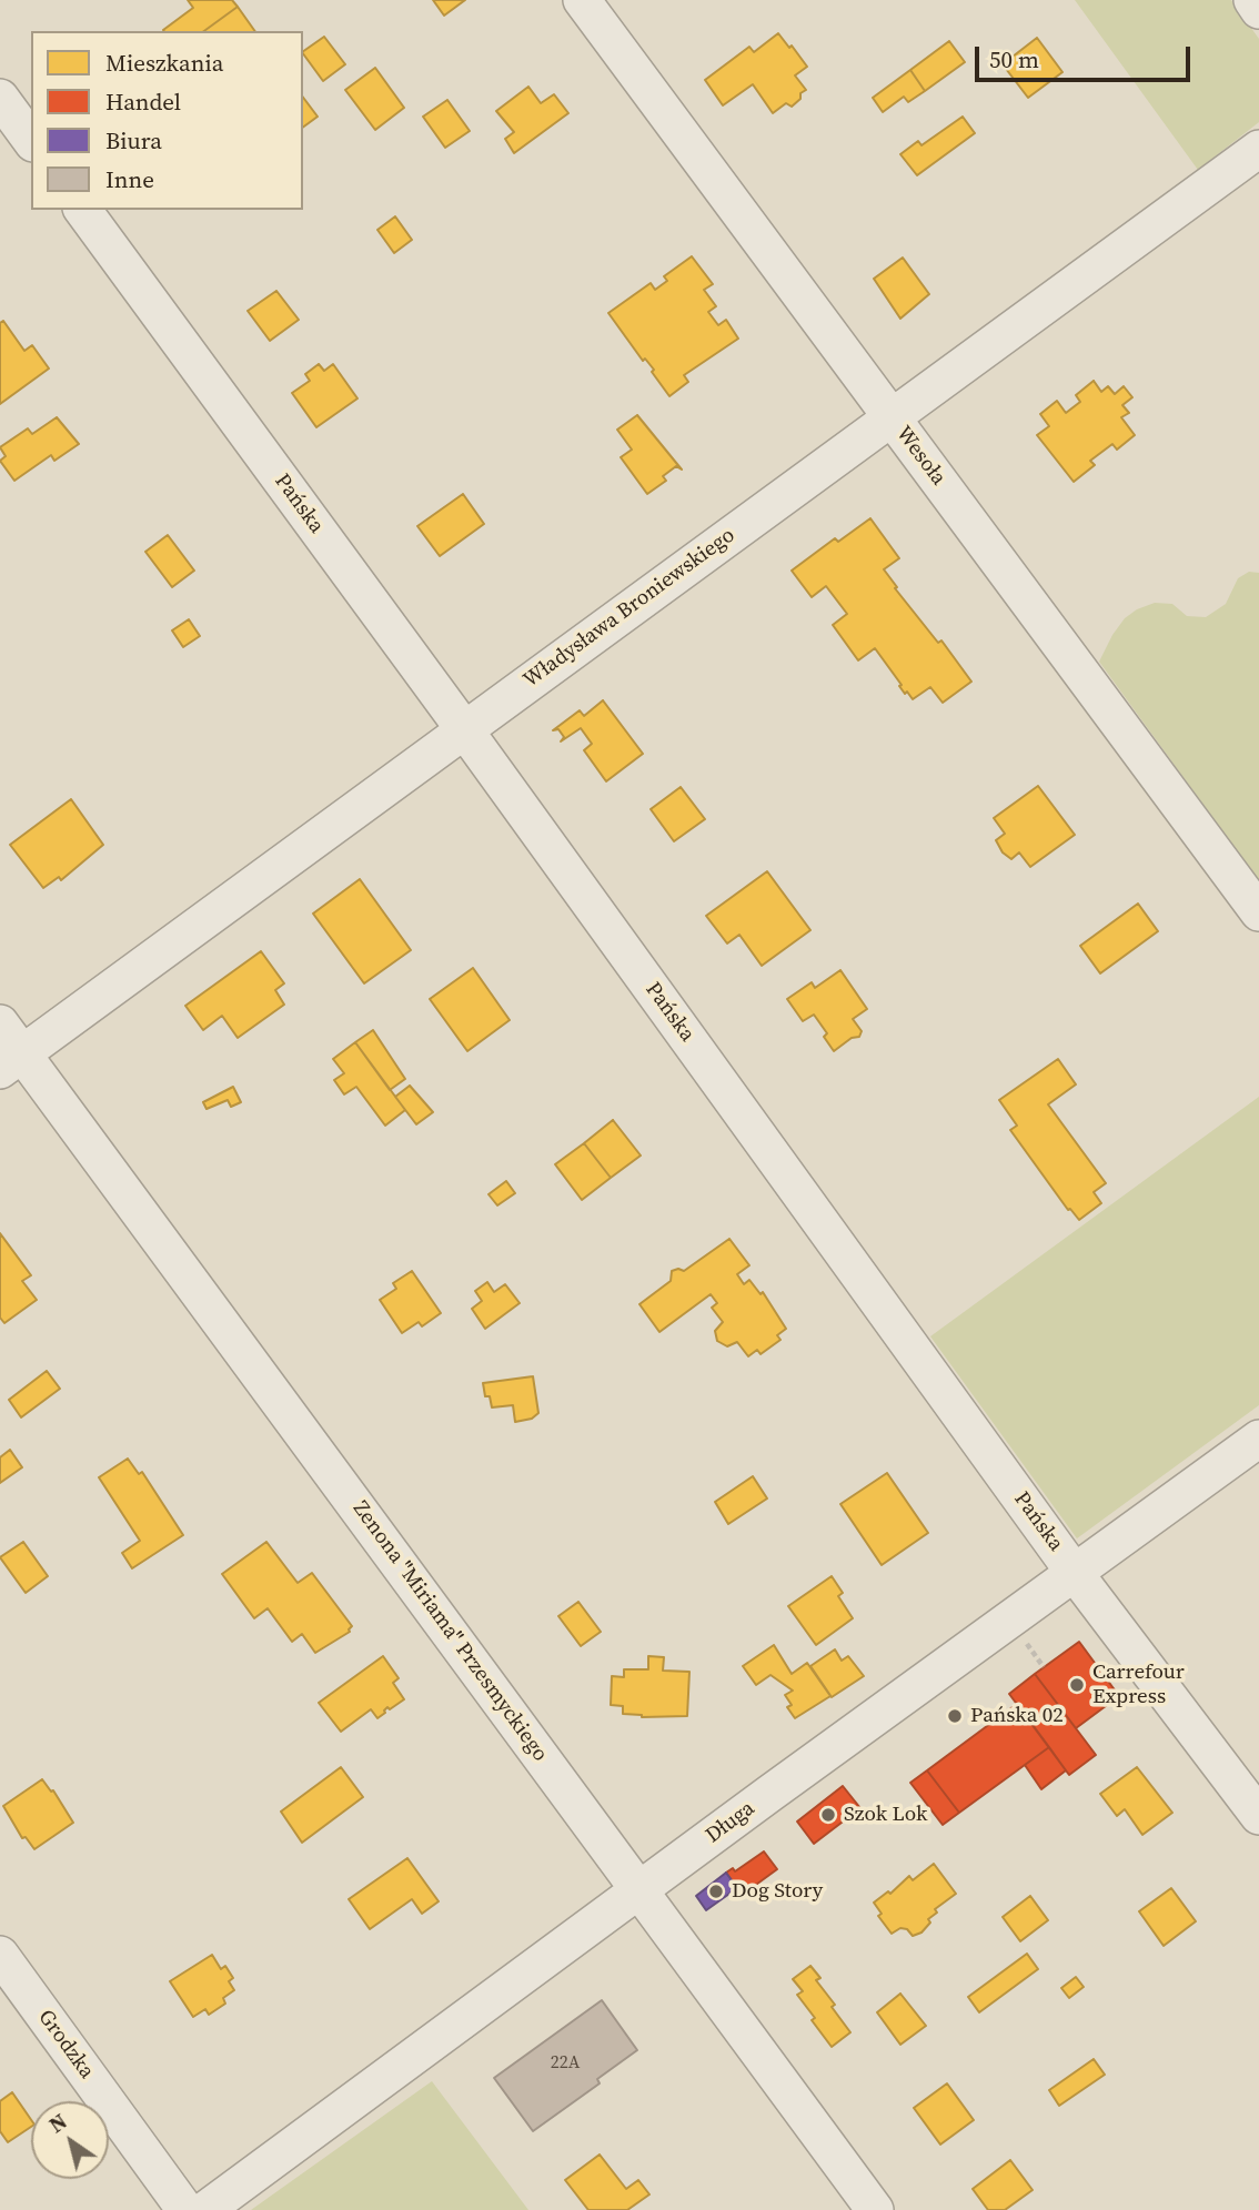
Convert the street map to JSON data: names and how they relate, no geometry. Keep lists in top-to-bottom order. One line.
{"streets":{"street":["Wesoła","Pańska","Władysława Broniewskiego","Zenona \"Miriama\" Przesmyckiego","Długa","Grodzka"]},"crossings":[["Wesoła","Władysława Broniewskiego"],["Pańska","Władysława Broniewskiego"],["Pańska","Długa"],["Władysława Broniewskiego","Zenona \"Miriama\" Przesmyckiego"],["Zenona \"Miriama\" Przesmyckiego","Długa"]],"places":["Carrefour Express","Pańska 02","Szok Lok","Dog Story"],"house_numbers":["22A"],"legend":["Mieszkania","Handel","Biura","Inne"],"scale_bar":"50 m","north":"top left"}
